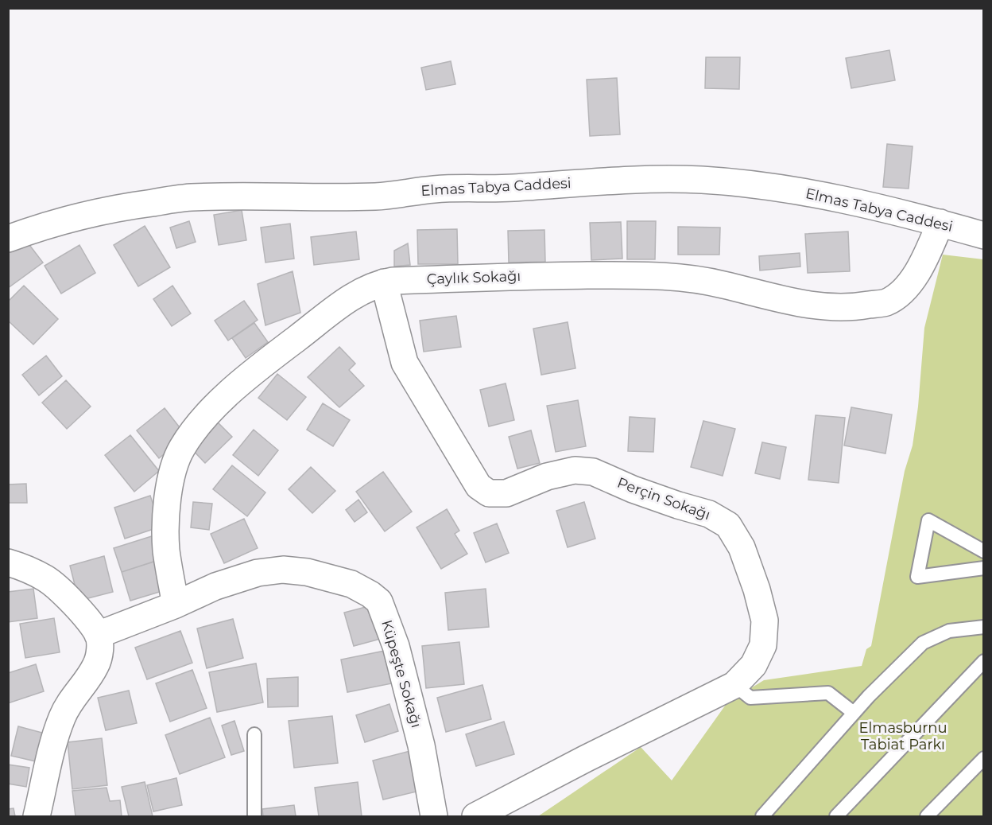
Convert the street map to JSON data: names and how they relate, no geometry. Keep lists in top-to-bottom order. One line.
{"streets":{"street":["Elmas Tabya Caddesi","Çaylık Sokağı","Perçin Sokağı","Küpeşte Sokağı"]},"crossings":[["Elmas Tabya Caddesi","Çaylık Sokağı"],["Çaylık Sokağı","Perçin Sokağı"],["Çaylık Sokağı","Küpeşte Sokağı"]],"parks":["Elmasburnu Tabiat Parkı"]}
